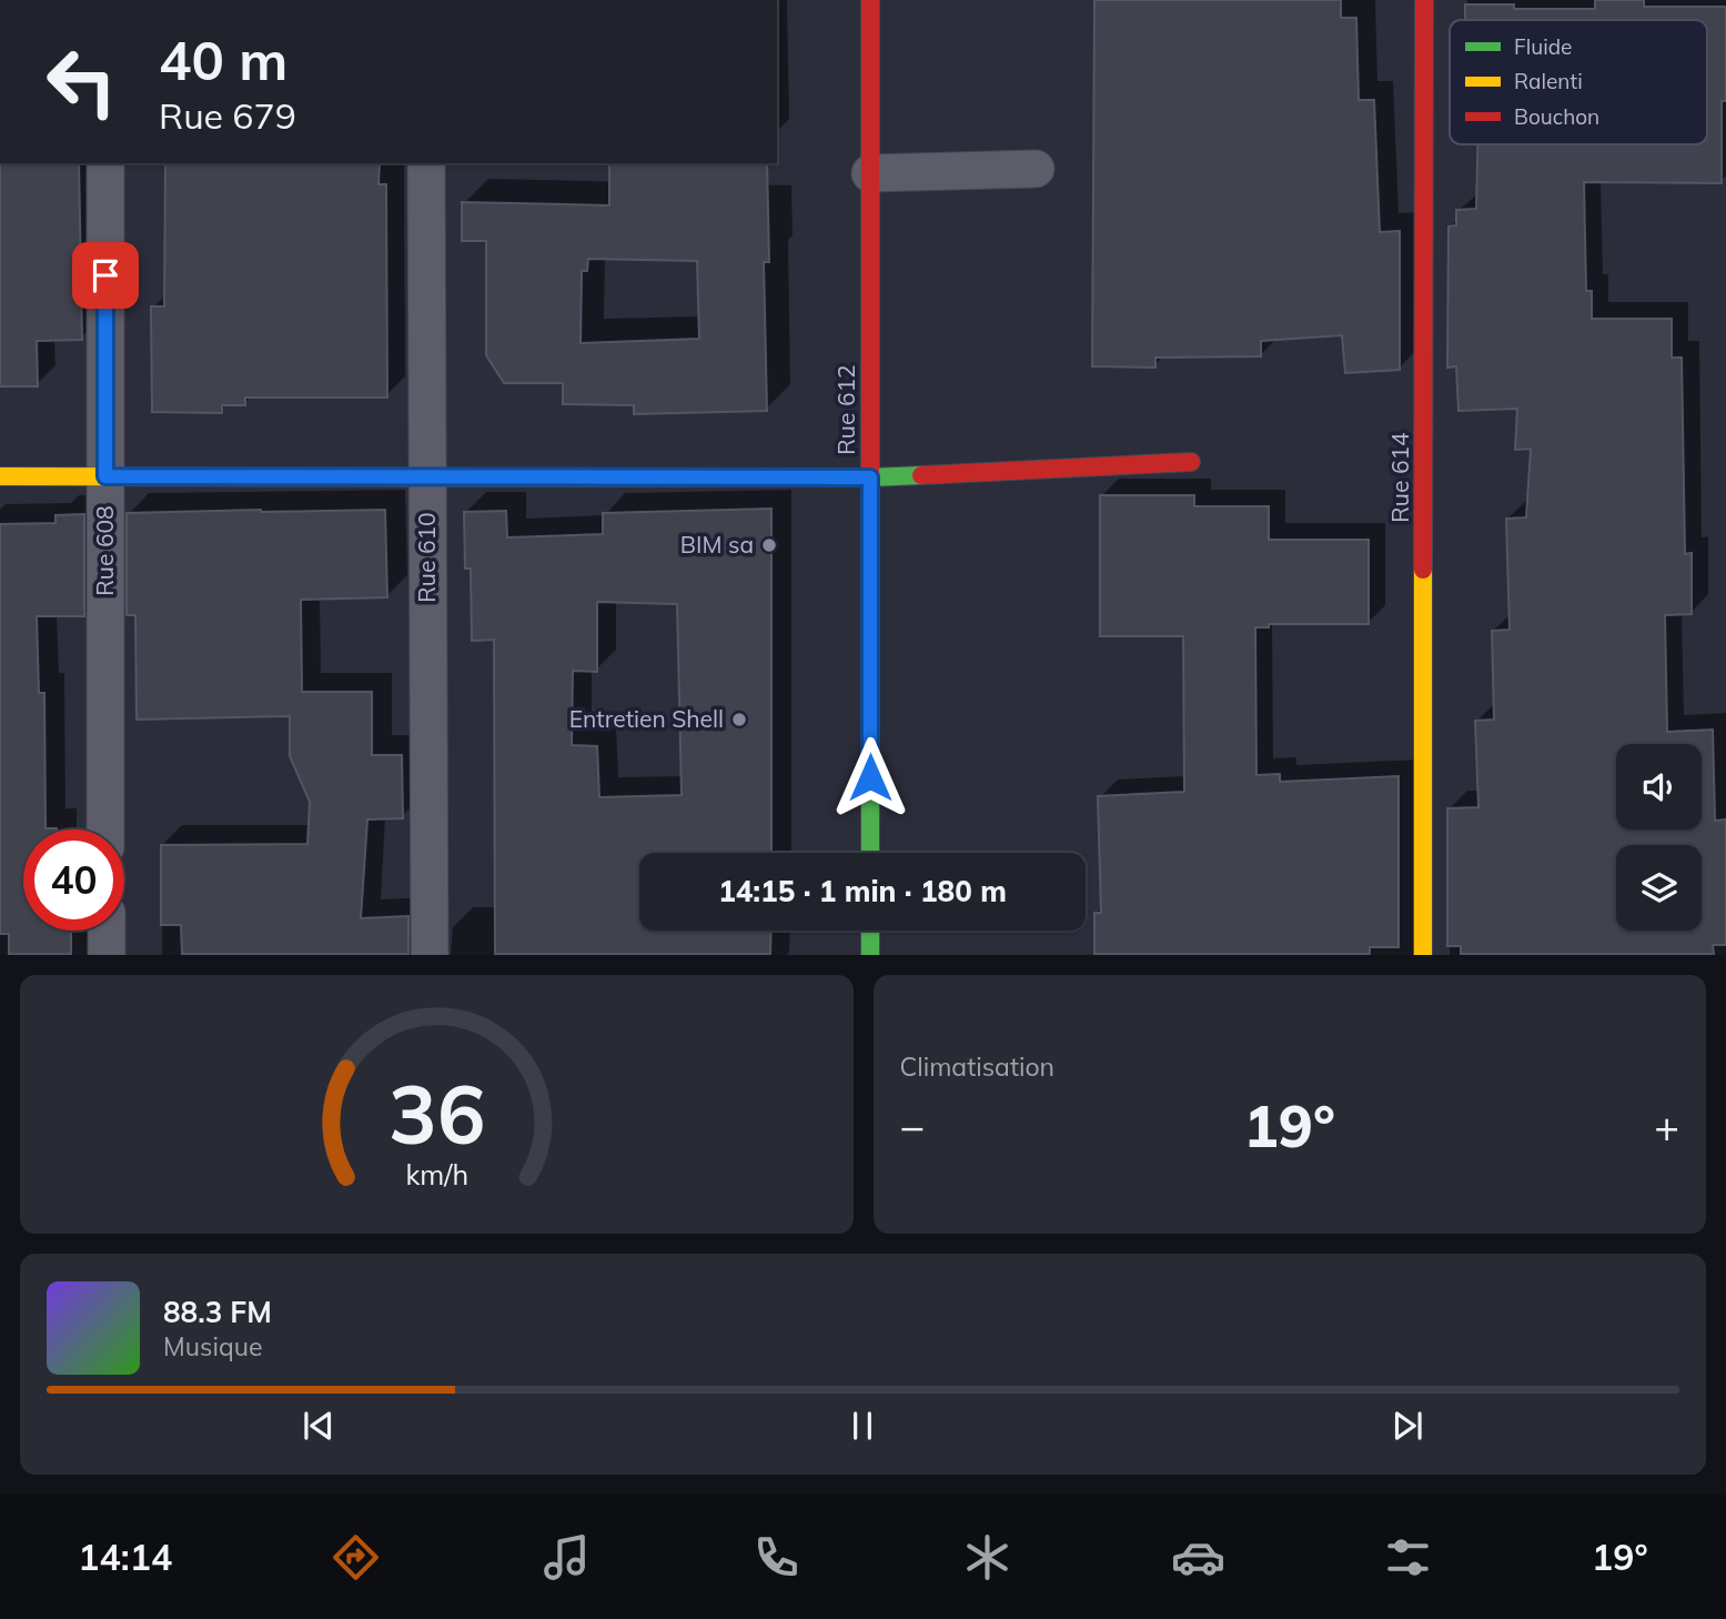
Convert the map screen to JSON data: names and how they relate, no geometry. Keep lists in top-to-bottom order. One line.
{"streets":{"street":["Rue 612","Rue 614","Rue 608","Rue 610"]},"places":["BIM sa","Entretien Shell"],"legend":["Fluide","Ralenti","Bouchon"],"page":{"turn":["40 m","Rue 679"],"limit":"40","trip":"14:15 · 1 min · 180 m","tile":"Climatisation","heat":["−","19°","+"],"song":["88.3 FM","Musique"],"tabs":["14:14","19°"],"gauge":["36","km/h"]}}
